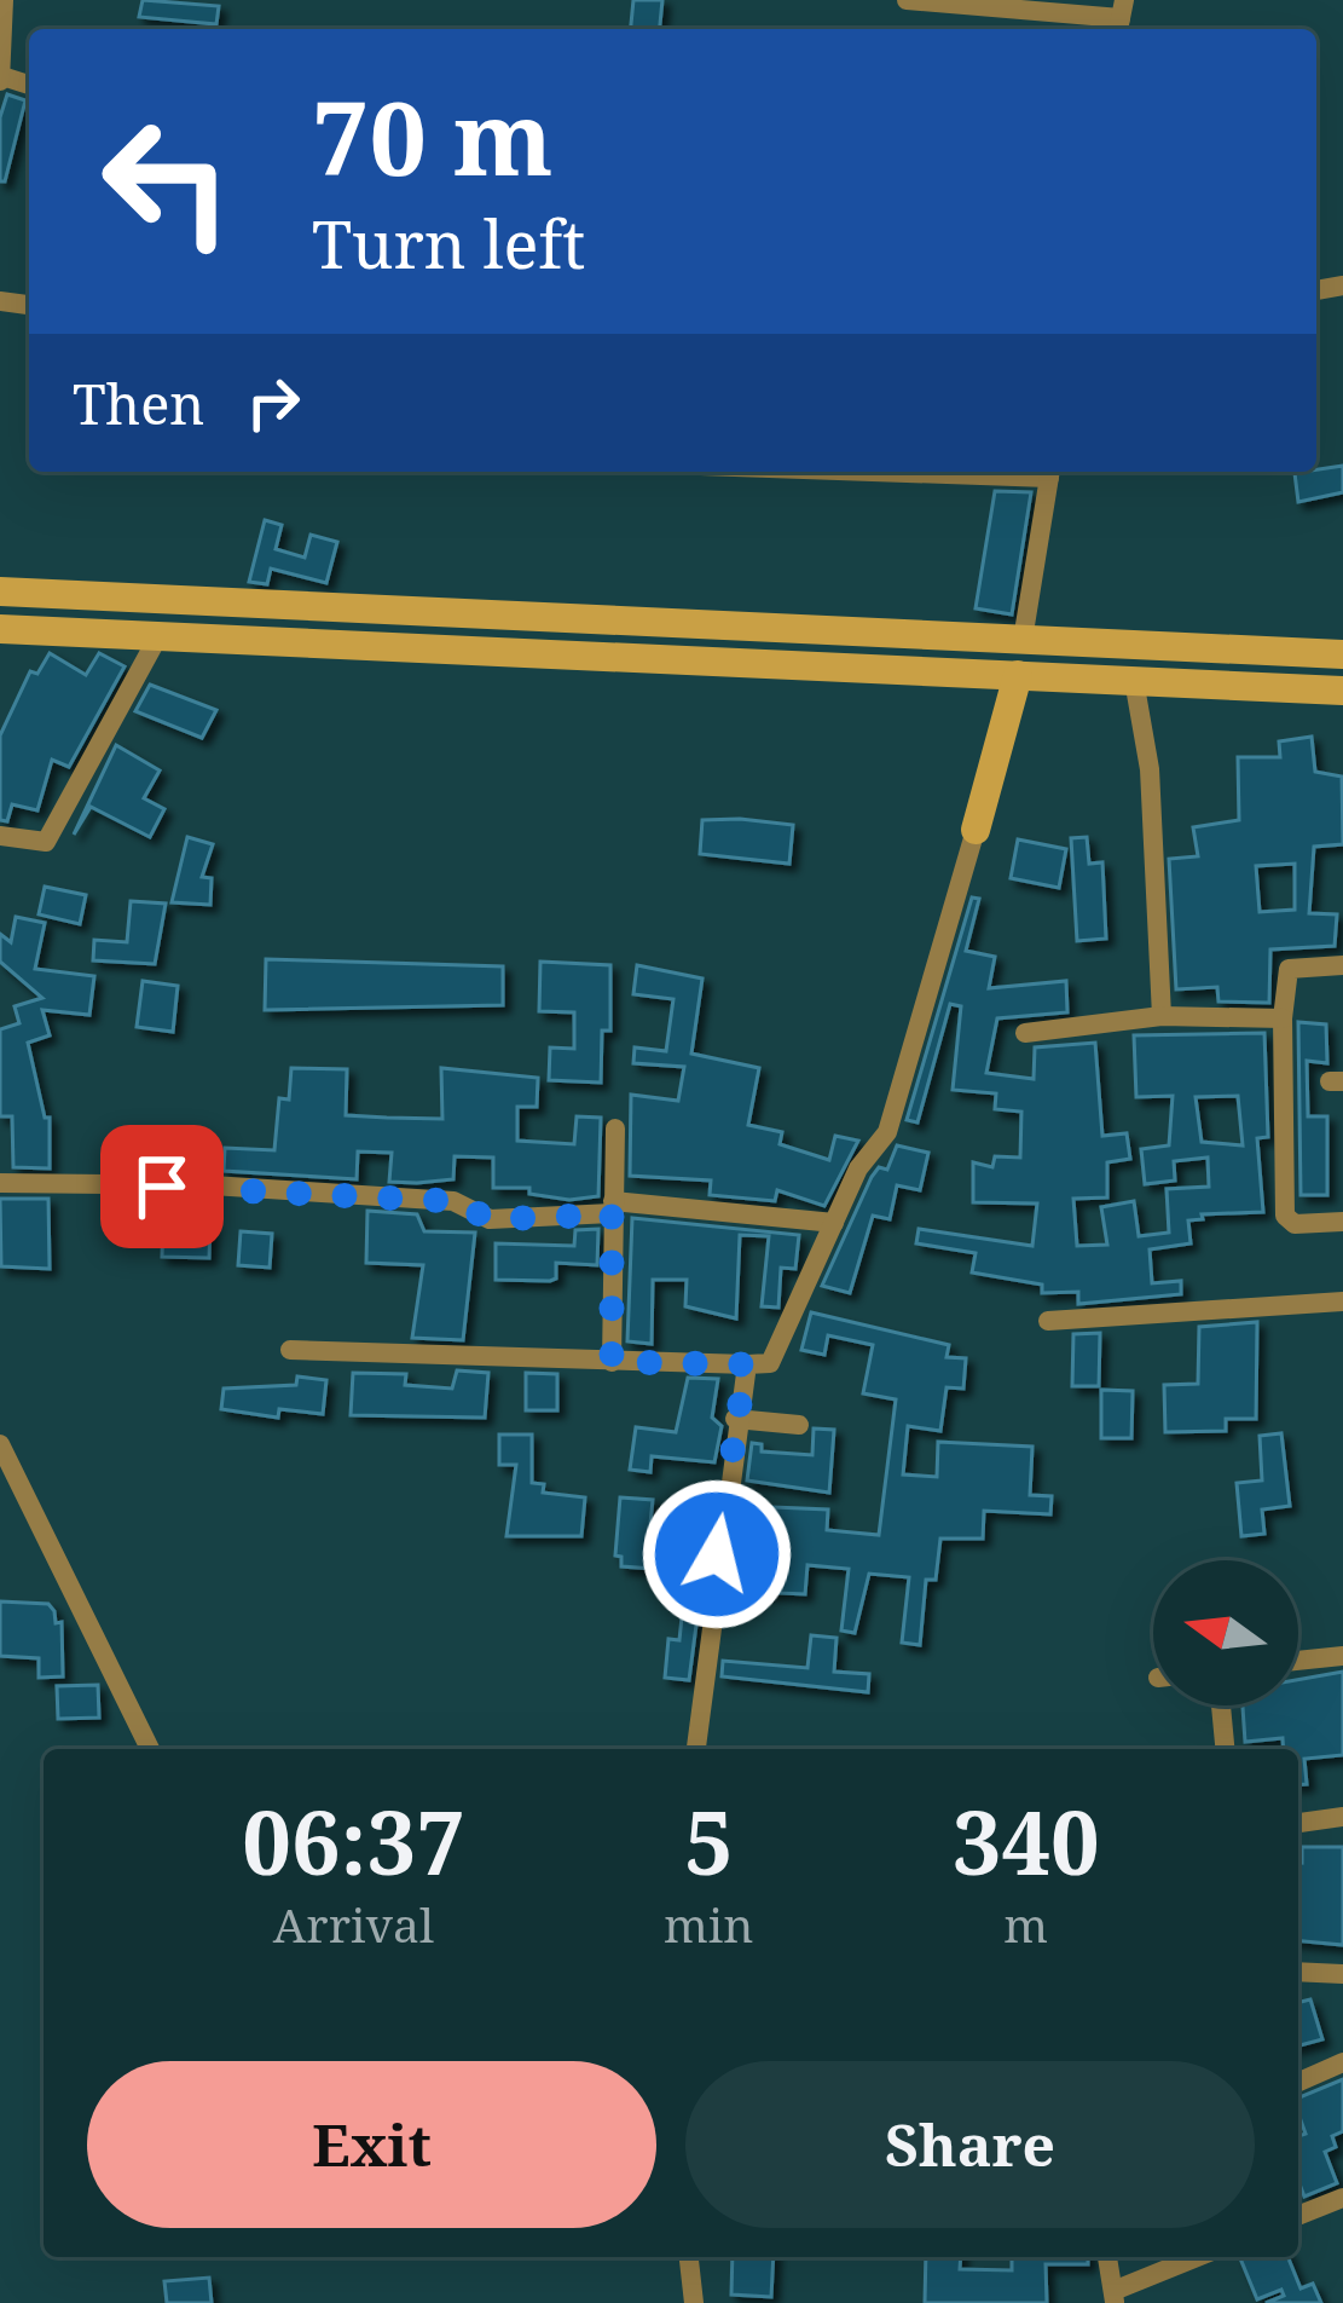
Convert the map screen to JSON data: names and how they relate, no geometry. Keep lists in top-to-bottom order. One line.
{"north":"left","page":{"turn":["70 m","Turn left"],"then":"Then","eta":["06:37","Arrival","5","min","340","m"],"buttons":["Exit","Share"]}}
